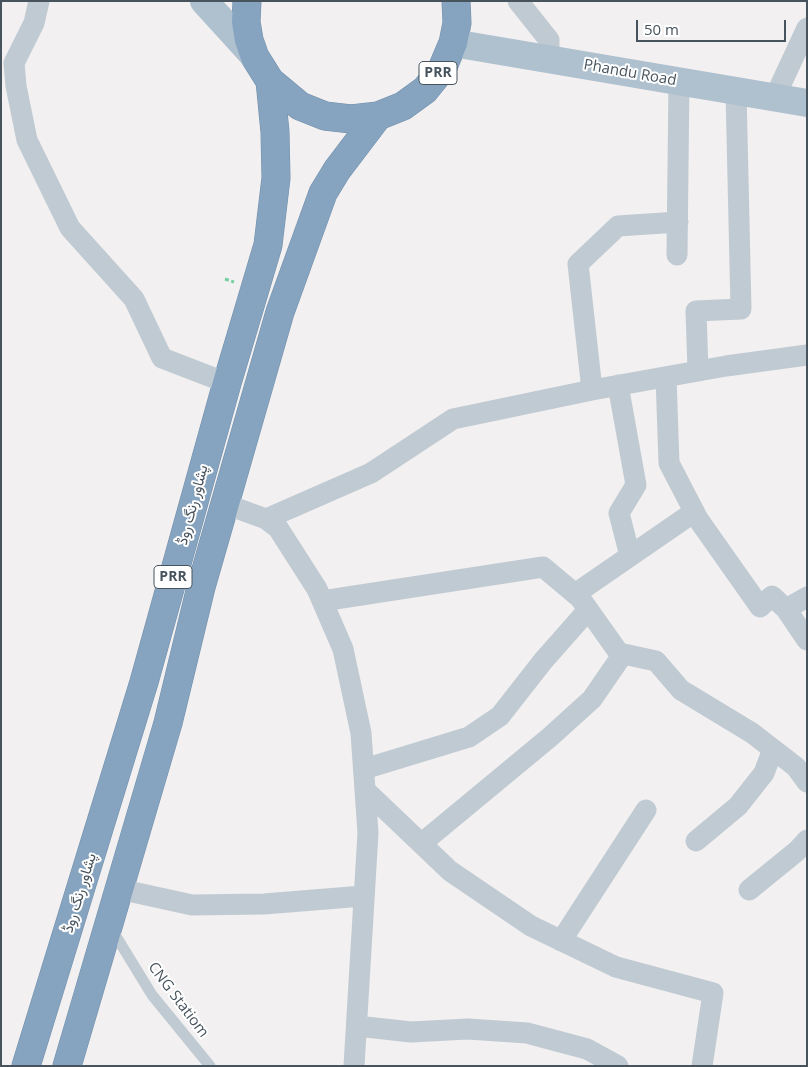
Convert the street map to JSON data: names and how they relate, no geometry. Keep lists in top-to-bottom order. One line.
{"streets":{"highway":["PRR","پشاور رنگ روڈ"],"main road":["Phandu Road"],"lane":["CNG Statiom"]},"crossings":[["PRR","Phandu Road"],["PRR","پشاور رنگ روڈ"],["پشاور رنگ روڈ","CNG Statiom"]],"scale_bar":"50 m"}
